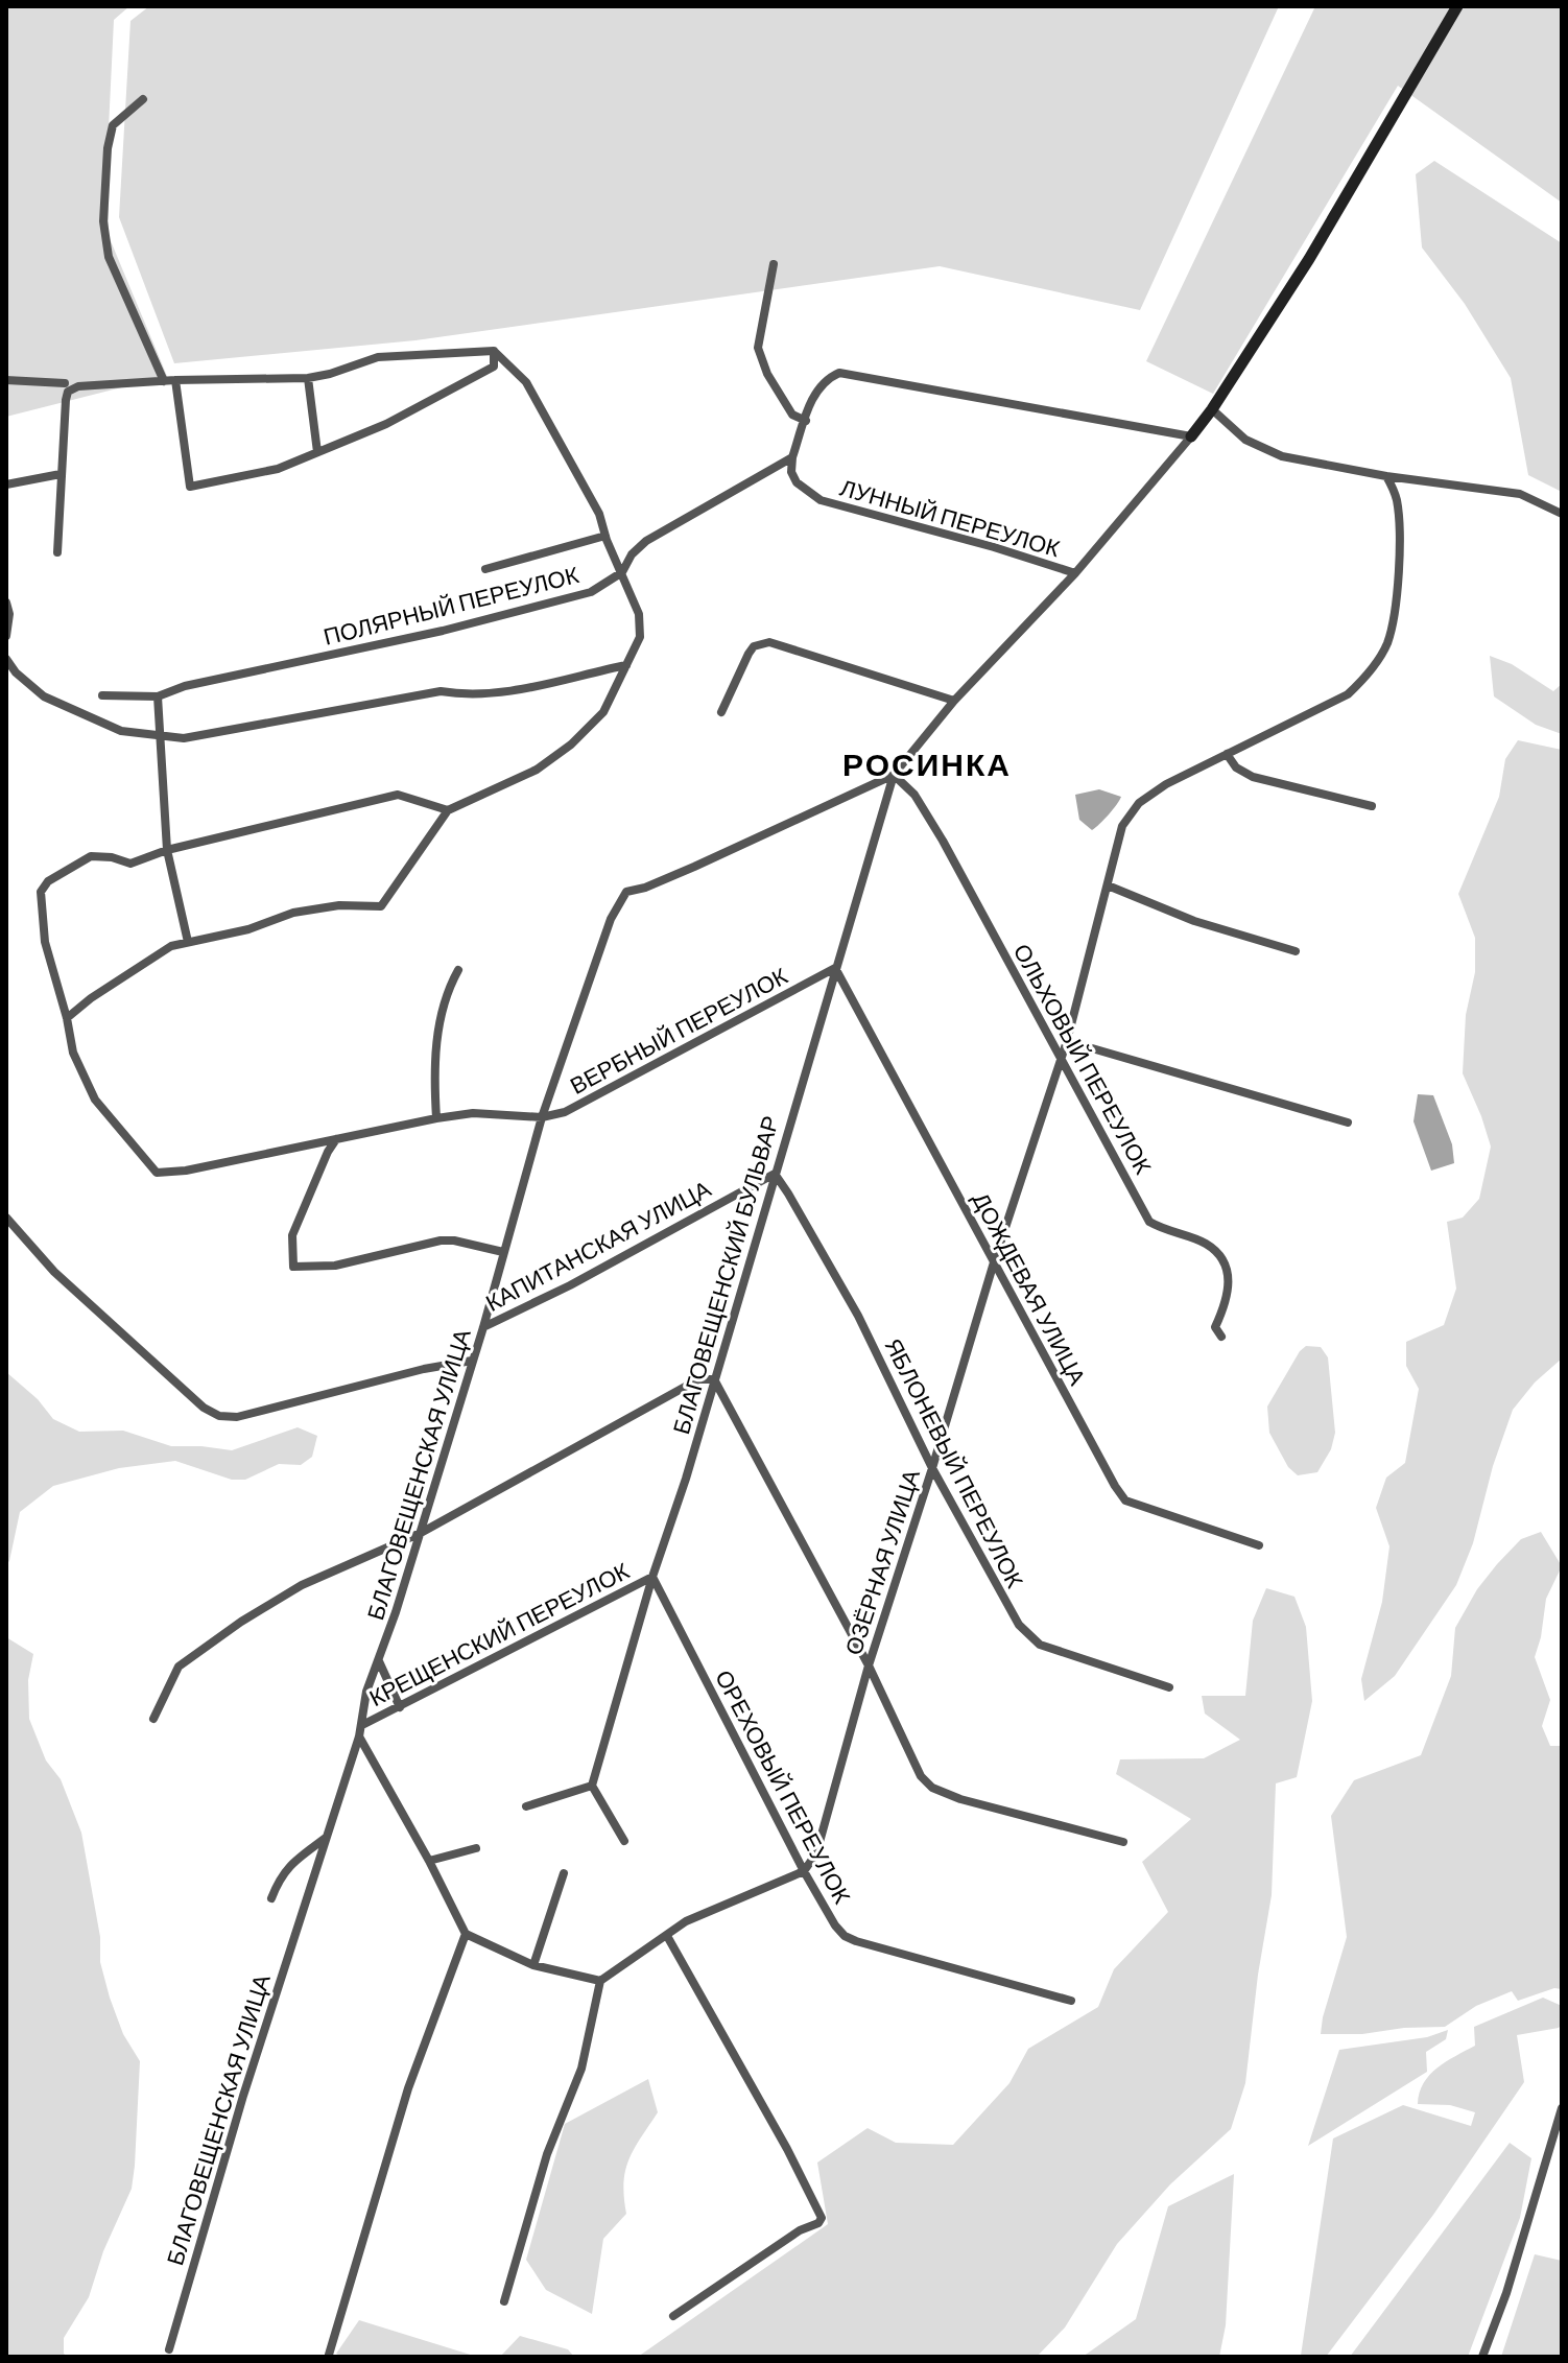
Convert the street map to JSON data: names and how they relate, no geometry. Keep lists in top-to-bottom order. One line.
{"streets":{"street":["ЛУННЫЙ ПЕРЕУЛОК","ПОЛЯРНЫЙ ПЕРЕУЛОК","ВЕРБНЫЙ ПЕРЕУЛОК","ОЛЬХОВЫЙ ПЕРЕУЛОК","КАПИТАНСКАЯ УЛИЦА","БЛАГОВЕЩЕНСКИЙ БУЛЬВАР","ДОЖДЕВАЯ УЛИЦА","ЯБЛОНЕВЫЙ ПЕРЕУЛОК","БЛАГОВЕЩЕНСКАЯ УЛИЦА","ОЗЁРНАЯ УЛИЦА","КРЕЩЕНСКИЙ ПЕРЕУЛОК","ОРЕХОВЫЙ ПЕРЕУЛОК"]},"crossings":[["ЛУННЫЙ ПЕРЕУЛОК","ПОЛЯРНЫЙ ПЕРЕУЛОК"],["ВЕРБНЫЙ ПЕРЕУЛОК","БЛАГОВЕЩЕНСКИЙ БУЛЬВАР"],["ВЕРБНЫЙ ПЕРЕУЛОК","ДОЖДЕВАЯ УЛИЦА"],["ВЕРБНЫЙ ПЕРЕУЛОК","БЛАГОВЕЩЕНСКАЯ УЛИЦА"],["ОЛЬХОВЫЙ ПЕРЕУЛОК","БЛАГОВЕЩЕНСКИЙ БУЛЬВАР"],["ОЛЬХОВЫЙ ПЕРЕУЛОК","БЛАГОВЕЩЕНСКАЯ УЛИЦА"],["ОЛЬХОВЫЙ ПЕРЕУЛОК","ОЗЁРНАЯ УЛИЦА"],["КАПИТАНСКАЯ УЛИЦА","БЛАГОВЕЩЕНСКИЙ БУЛЬВАР"],["КАПИТАНСКАЯ УЛИЦА","ЯБЛОНЕВЫЙ ПЕРЕУЛОК"],["КАПИТАНСКАЯ УЛИЦА","БЛАГОВЕЩЕНСКАЯ УЛИЦА"],["БЛАГОВЕЩЕНСКИЙ БУЛЬВАР","ДОЖДЕВАЯ УЛИЦА"],["БЛАГОВЕЩЕНСКИЙ БУЛЬВАР","ЯБЛОНЕВЫЙ ПЕРЕУЛОК"],["БЛАГОВЕЩЕНСКИЙ БУЛЬВАР","БЛАГОВЕЩЕНСКАЯ УЛИЦА"],["БЛАГОВЕЩЕНСКИЙ БУЛЬВАР","КРЕЩЕНСКИЙ ПЕРЕУЛОК"],["БЛАГОВЕЩЕНСКИЙ БУЛЬВАР","ОРЕХОВЫЙ ПЕРЕУЛОК"],["ДОЖДЕВАЯ УЛИЦА","ОЗЁРНАЯ УЛИЦА"],["ЯБЛОНЕВЫЙ ПЕРЕУЛОК","ОЗЁРНАЯ УЛИЦА"],["БЛАГОВЕЩЕНСКАЯ УЛИЦА","КРЕЩЕНСКИЙ ПЕРЕУЛОК"],["ОЗЁРНАЯ УЛИЦА","ОРЕХОВЫЙ ПЕРЕУЛОК"],["КРЕЩЕНСКИЙ ПЕРЕУЛОК","ОРЕХОВЫЙ ПЕРЕУЛОК"]],"districts":["РОСИНКА"]}
